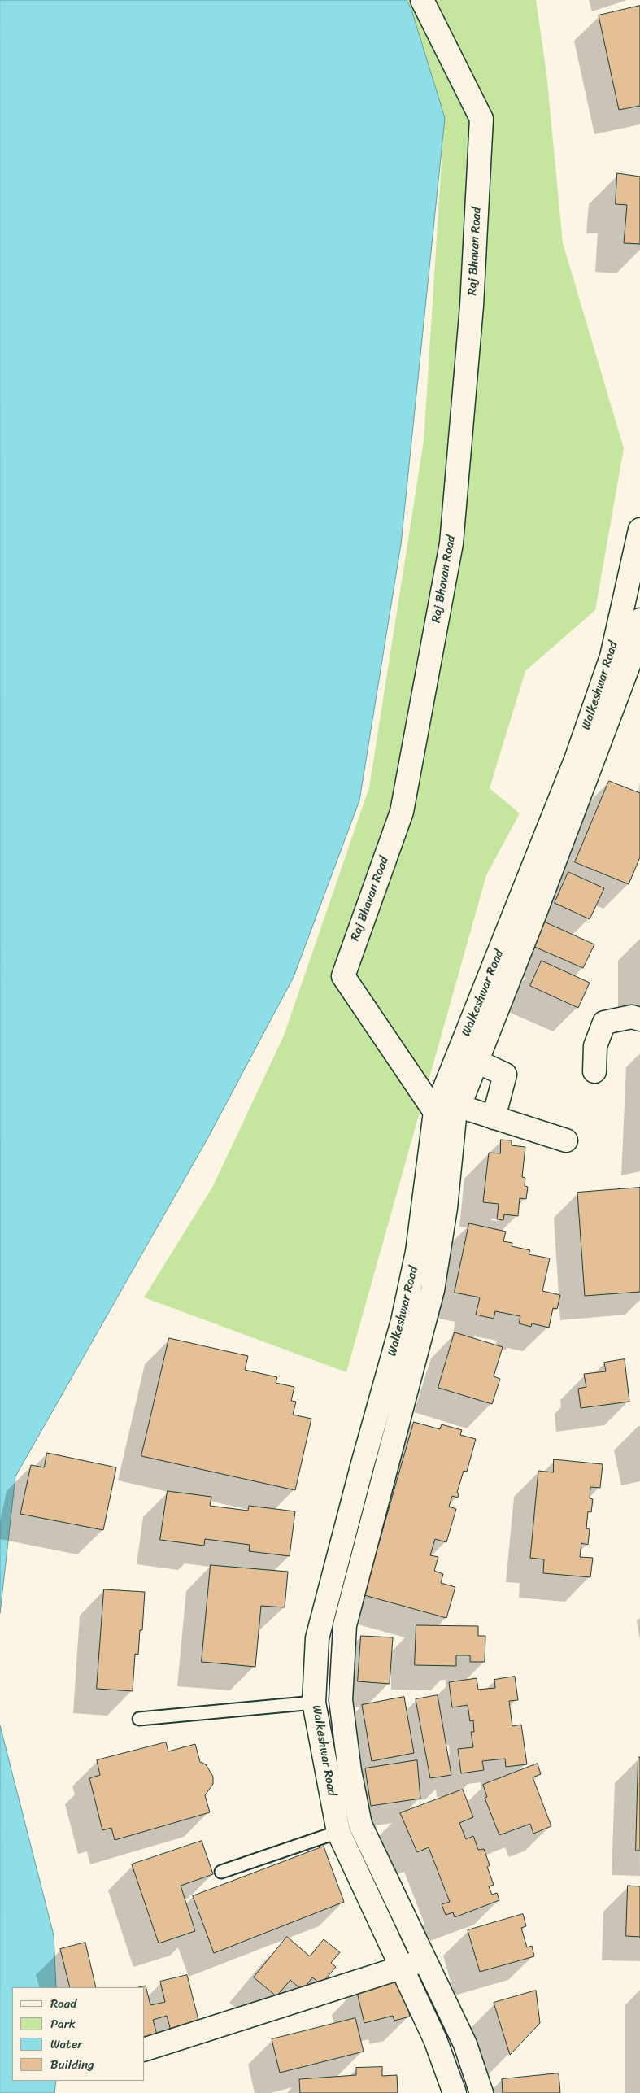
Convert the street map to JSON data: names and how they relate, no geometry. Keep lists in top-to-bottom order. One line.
{"streets":{"main road":["Raj Bhavan Road","Walkeshwar Road"]},"crossings":[["Raj Bhavan Road","Walkeshwar Road"]],"legend":["Road","Park","Water","Building"]}
